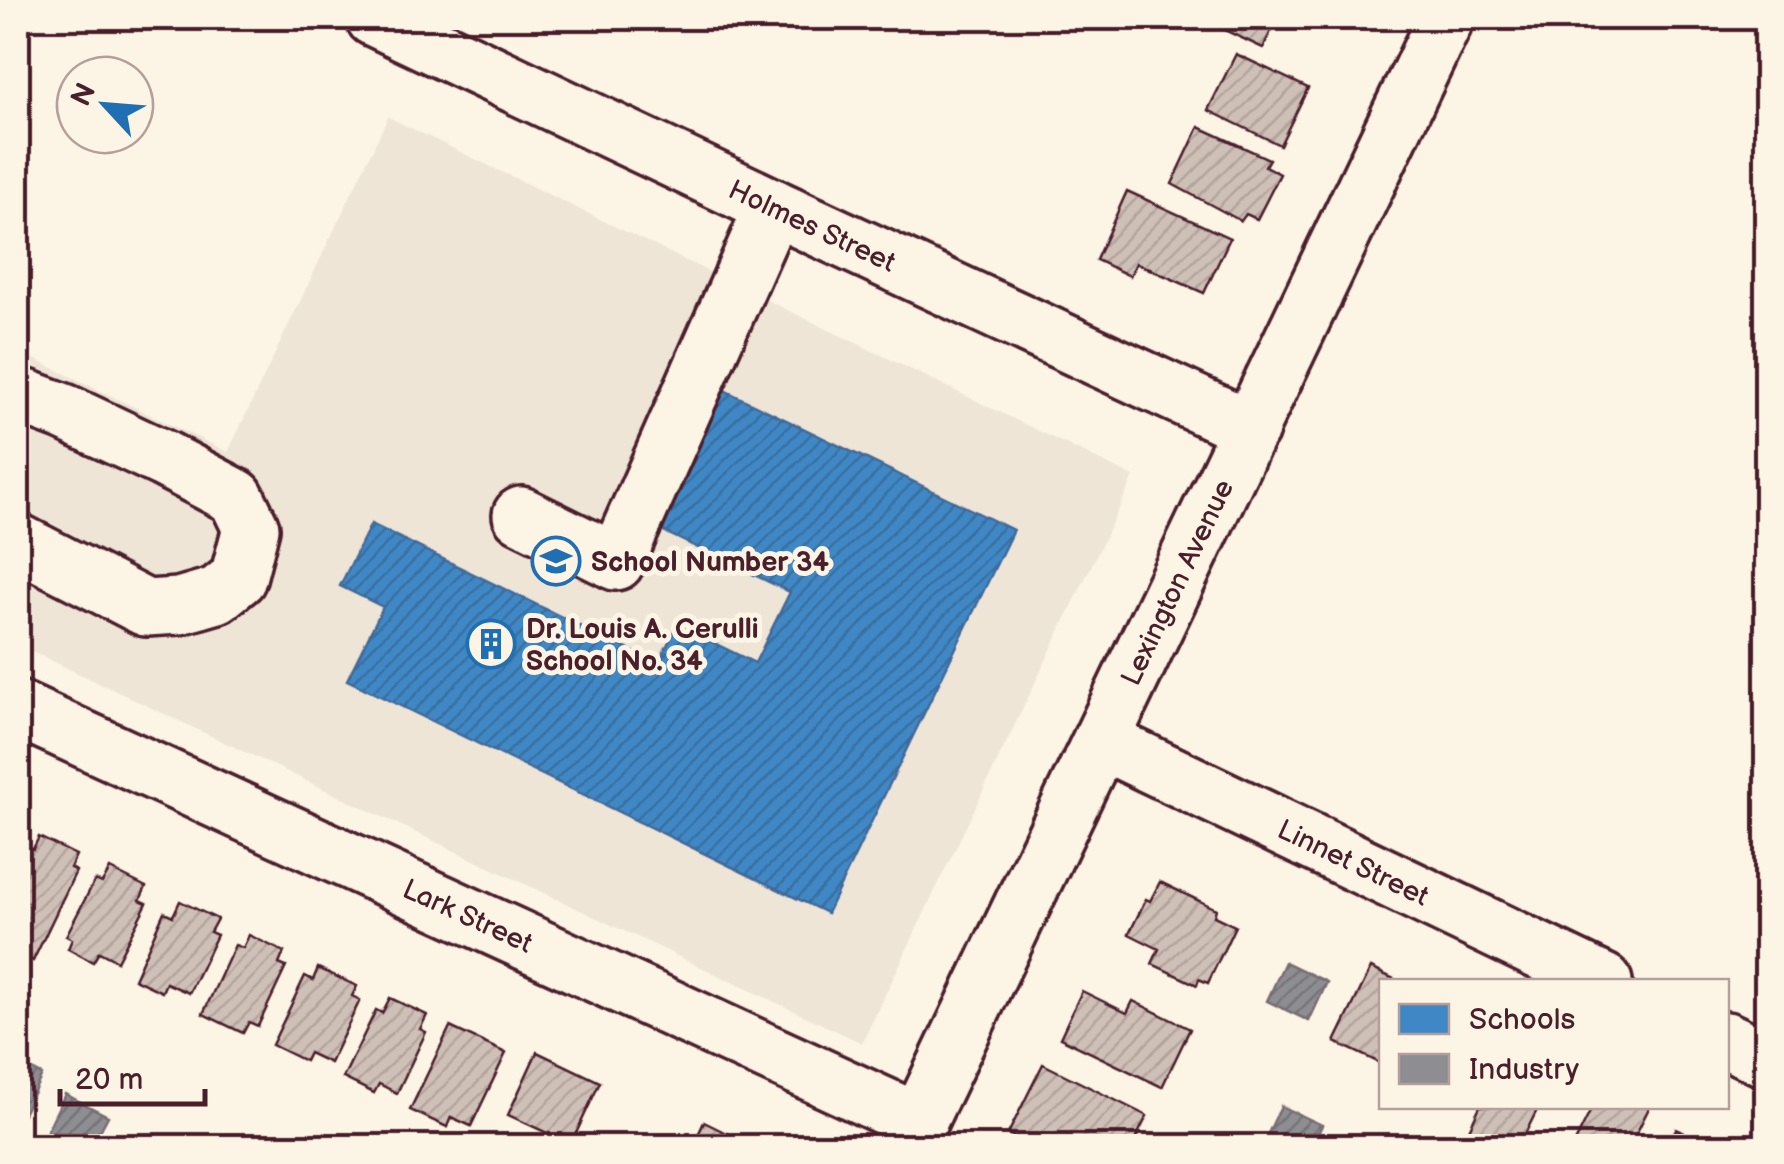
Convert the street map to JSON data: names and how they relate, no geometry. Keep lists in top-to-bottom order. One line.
{"streets":{"street":["Holmes Street","Lexington Avenue","Linnet Street","Lark Street"]},"crossings":[["Holmes Street","Lexington Avenue"],["Lexington Avenue","Linnet Street"],["Lexington Avenue","Lark Street"]],"places":{"school or university":["School Number 34"],"building":["Dr. Louis A. Cerulli School No. 34"]},"legend":["Schools","Industry"],"scale_bar":"20 m","north":"top left"}
